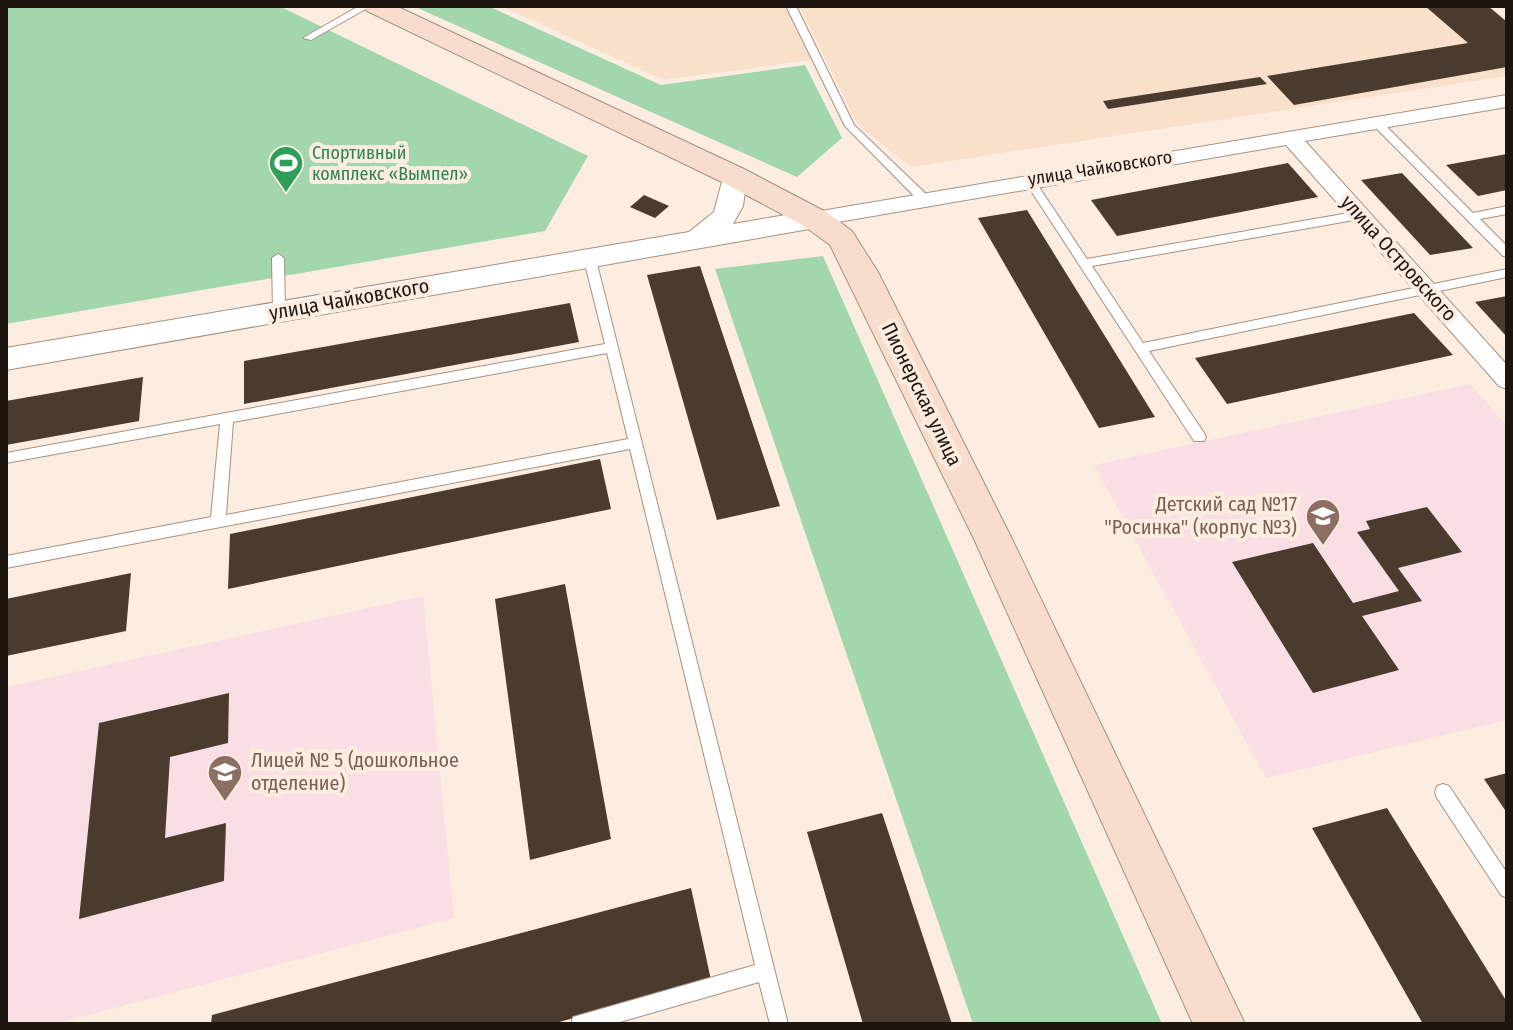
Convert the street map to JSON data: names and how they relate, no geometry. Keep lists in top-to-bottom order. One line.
{"streets":{"main road":["Пионерская улица"],"street":["улица Чайковского","улица Островского"]},"crossings":[["улица Чайковского","улица Островского"],["улица Чайковского","Пионерская улица"]],"places":{"sports":["Спортивный комплекс «Вымпел»"],"school or university":["Детский сад №17 \"Росинка\" (корпус №3)","Лицей № 5 (дошкольное отделение)"]}}
